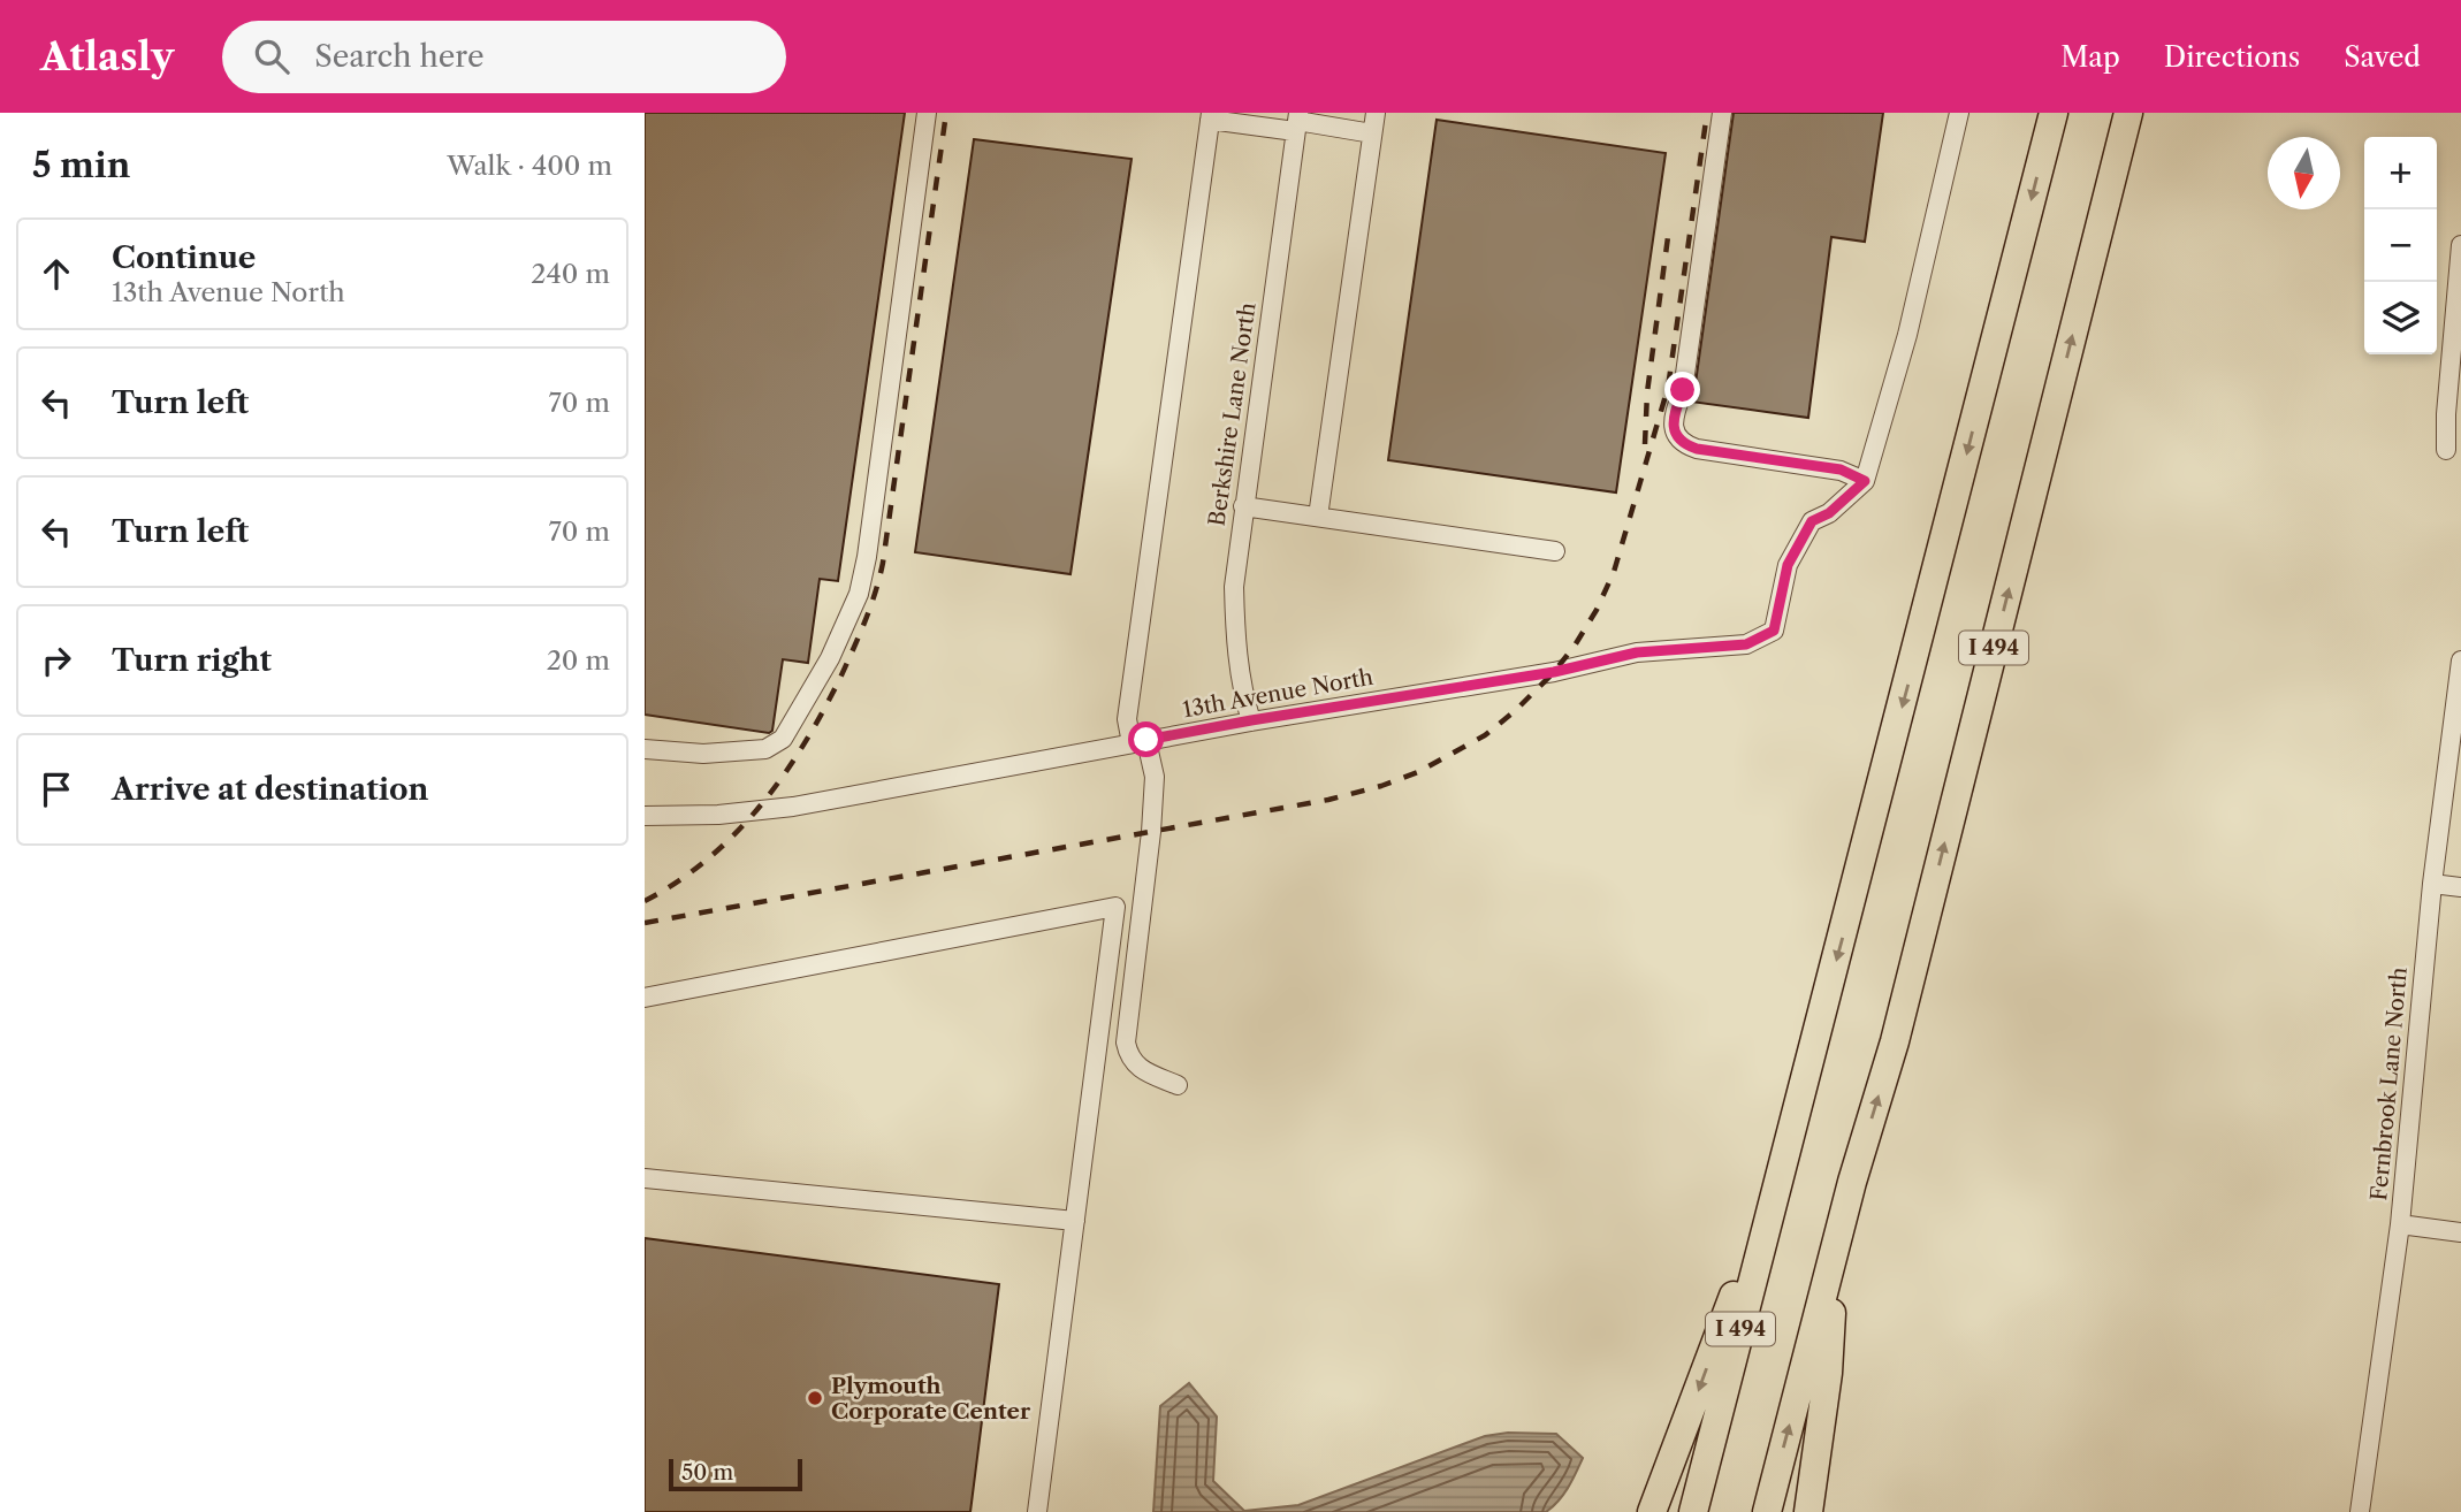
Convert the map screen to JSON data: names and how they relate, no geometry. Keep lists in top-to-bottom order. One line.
{"streets":{"highway":["I 494"],"street":["Berkshire Lane North","13th Avenue North","Fernbrook Lane North"]},"crossings":[["Berkshire Lane North","13th Avenue North"]],"places":["Plymouth Corporate Center"],"scale_bar":"50 m","north":"bottom","page":{"header":"Atlasly","search":"Search here","nav":["Map","Directions","Saved"],"heading":["5 min","Walk · 400 m"],"map_buttons":["+","−"],"list":[["Continue","13th Avenue North","240 m"],["Turn left","70 m"],["Turn left","70 m"],["Turn right","20 m"],"Arrive at destination"],"scale":"50 m"}}
